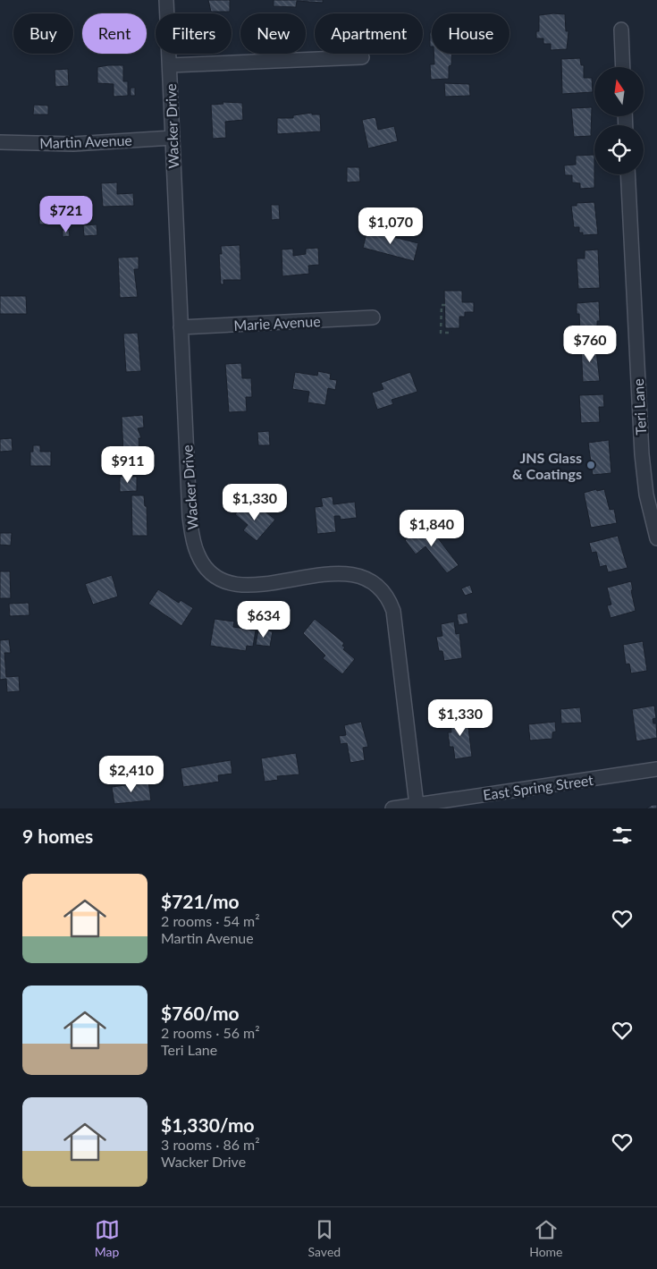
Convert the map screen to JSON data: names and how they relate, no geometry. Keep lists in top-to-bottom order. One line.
{"streets":{"street":["Wacker Drive","Martin Avenue","Marie Avenue","Teri Lane","East Spring Street"]},"crossings":[["Wacker Drive","Martin Avenue"],["Wacker Drive","Marie Avenue"],["Wacker Drive","East Spring Street"]],"places":["JNS Glass & Coatings"],"north":"top","page":{"chip":["Buy","Rent","Filters","New","Apartment","House"],"price":["$721","$1,070","$760","$911","$1,330","$1,840","$634","$1,330","$2,410"],"heading":"9 homes","list":[{"name":"$721/mo","note":"2 rooms · 54 m² · Martin Avenue"},{"name":"$760/mo","note":"2 rooms · 56 m² · Teri Lane"},{"name":"$1,330/mo","note":"3 rooms · 86 m² · Wacker Drive"}],"tabs":["Map","Saved","Home"]}}
